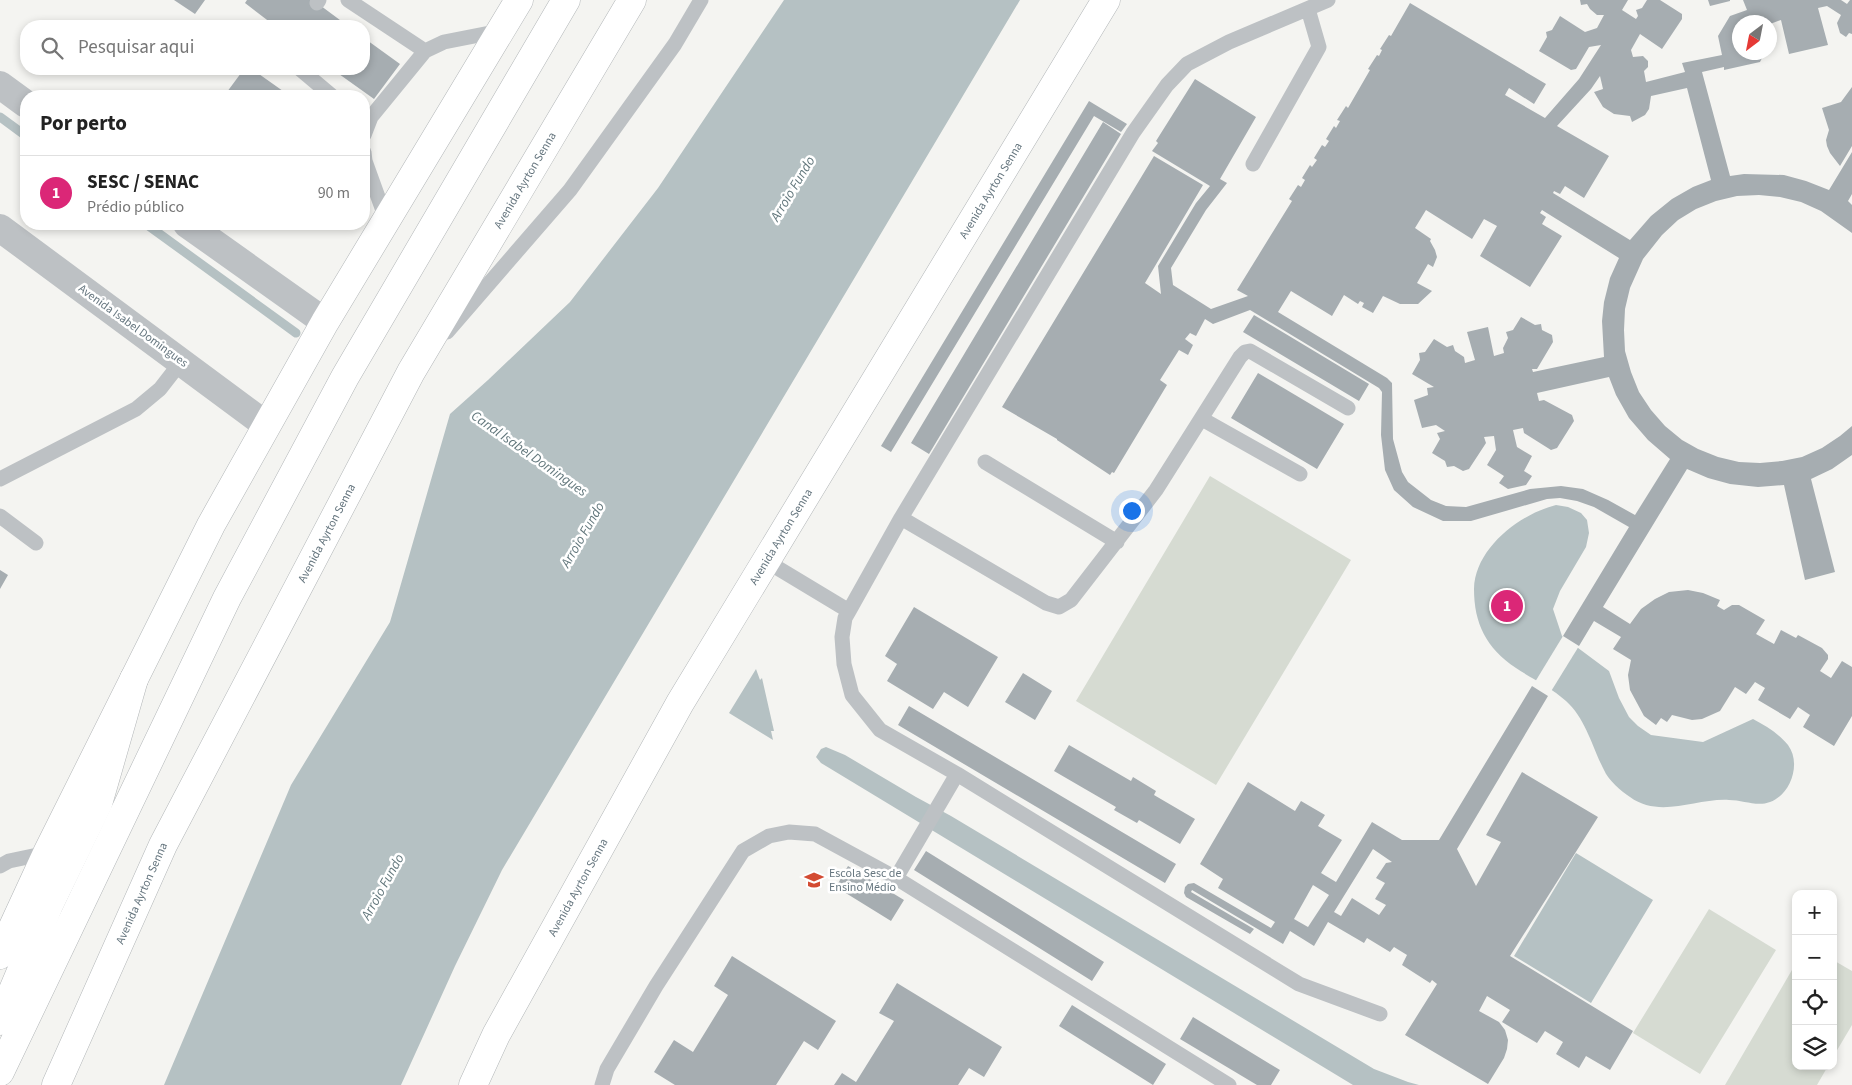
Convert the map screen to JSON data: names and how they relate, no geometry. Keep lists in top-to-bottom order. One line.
{"streets":{"highway":["Avenida Ayrton Senna"],"street":["Avenida Isabel Domingues"]},"water":["Arroio Fundo","Canal Isabel Domingues"],"places":{"school or university":["Escola Sesc de Ensino Médio"]},"north":"bottom left","page":{"search":"Pesquisar aqui","heading":"Por perto","list":[{"mark":"1","name":"SESC / SENAC","note":"Prédio público","value":"90 m"}],"pins":"1","map_buttons":["+","−"]}}
